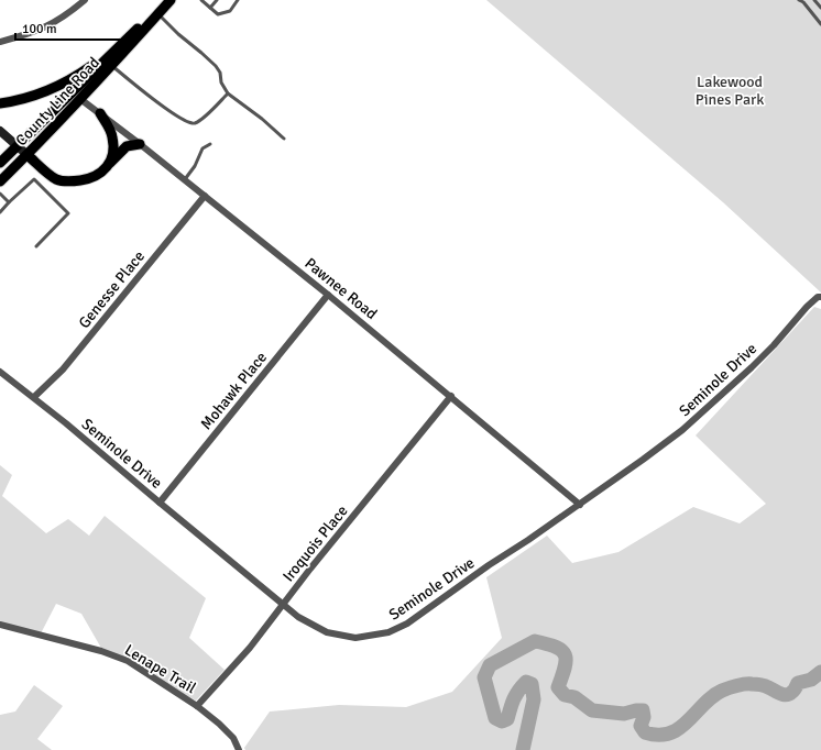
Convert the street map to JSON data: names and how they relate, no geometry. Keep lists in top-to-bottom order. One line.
{"streets":{"main road":["County Line Road"],"street":["Pawnee Road","Genesse Place","Seminole Drive","Mohawk Place","Iroquois Place","Lenape Trail"]},"crossings":[["County Line Road","Pawnee Road"],["Pawnee Road","Genesse Place"],["Pawnee Road","Seminole Drive"],["Pawnee Road","Mohawk Place"],["Pawnee Road","Iroquois Place"],["Genesse Place","Seminole Drive"],["Seminole Drive","Mohawk Place"],["Seminole Drive","Iroquois Place"],["Iroquois Place","Lenape Trail"]],"parks":["Lakewood Pines Park"],"scale_bar":"100 m"}
